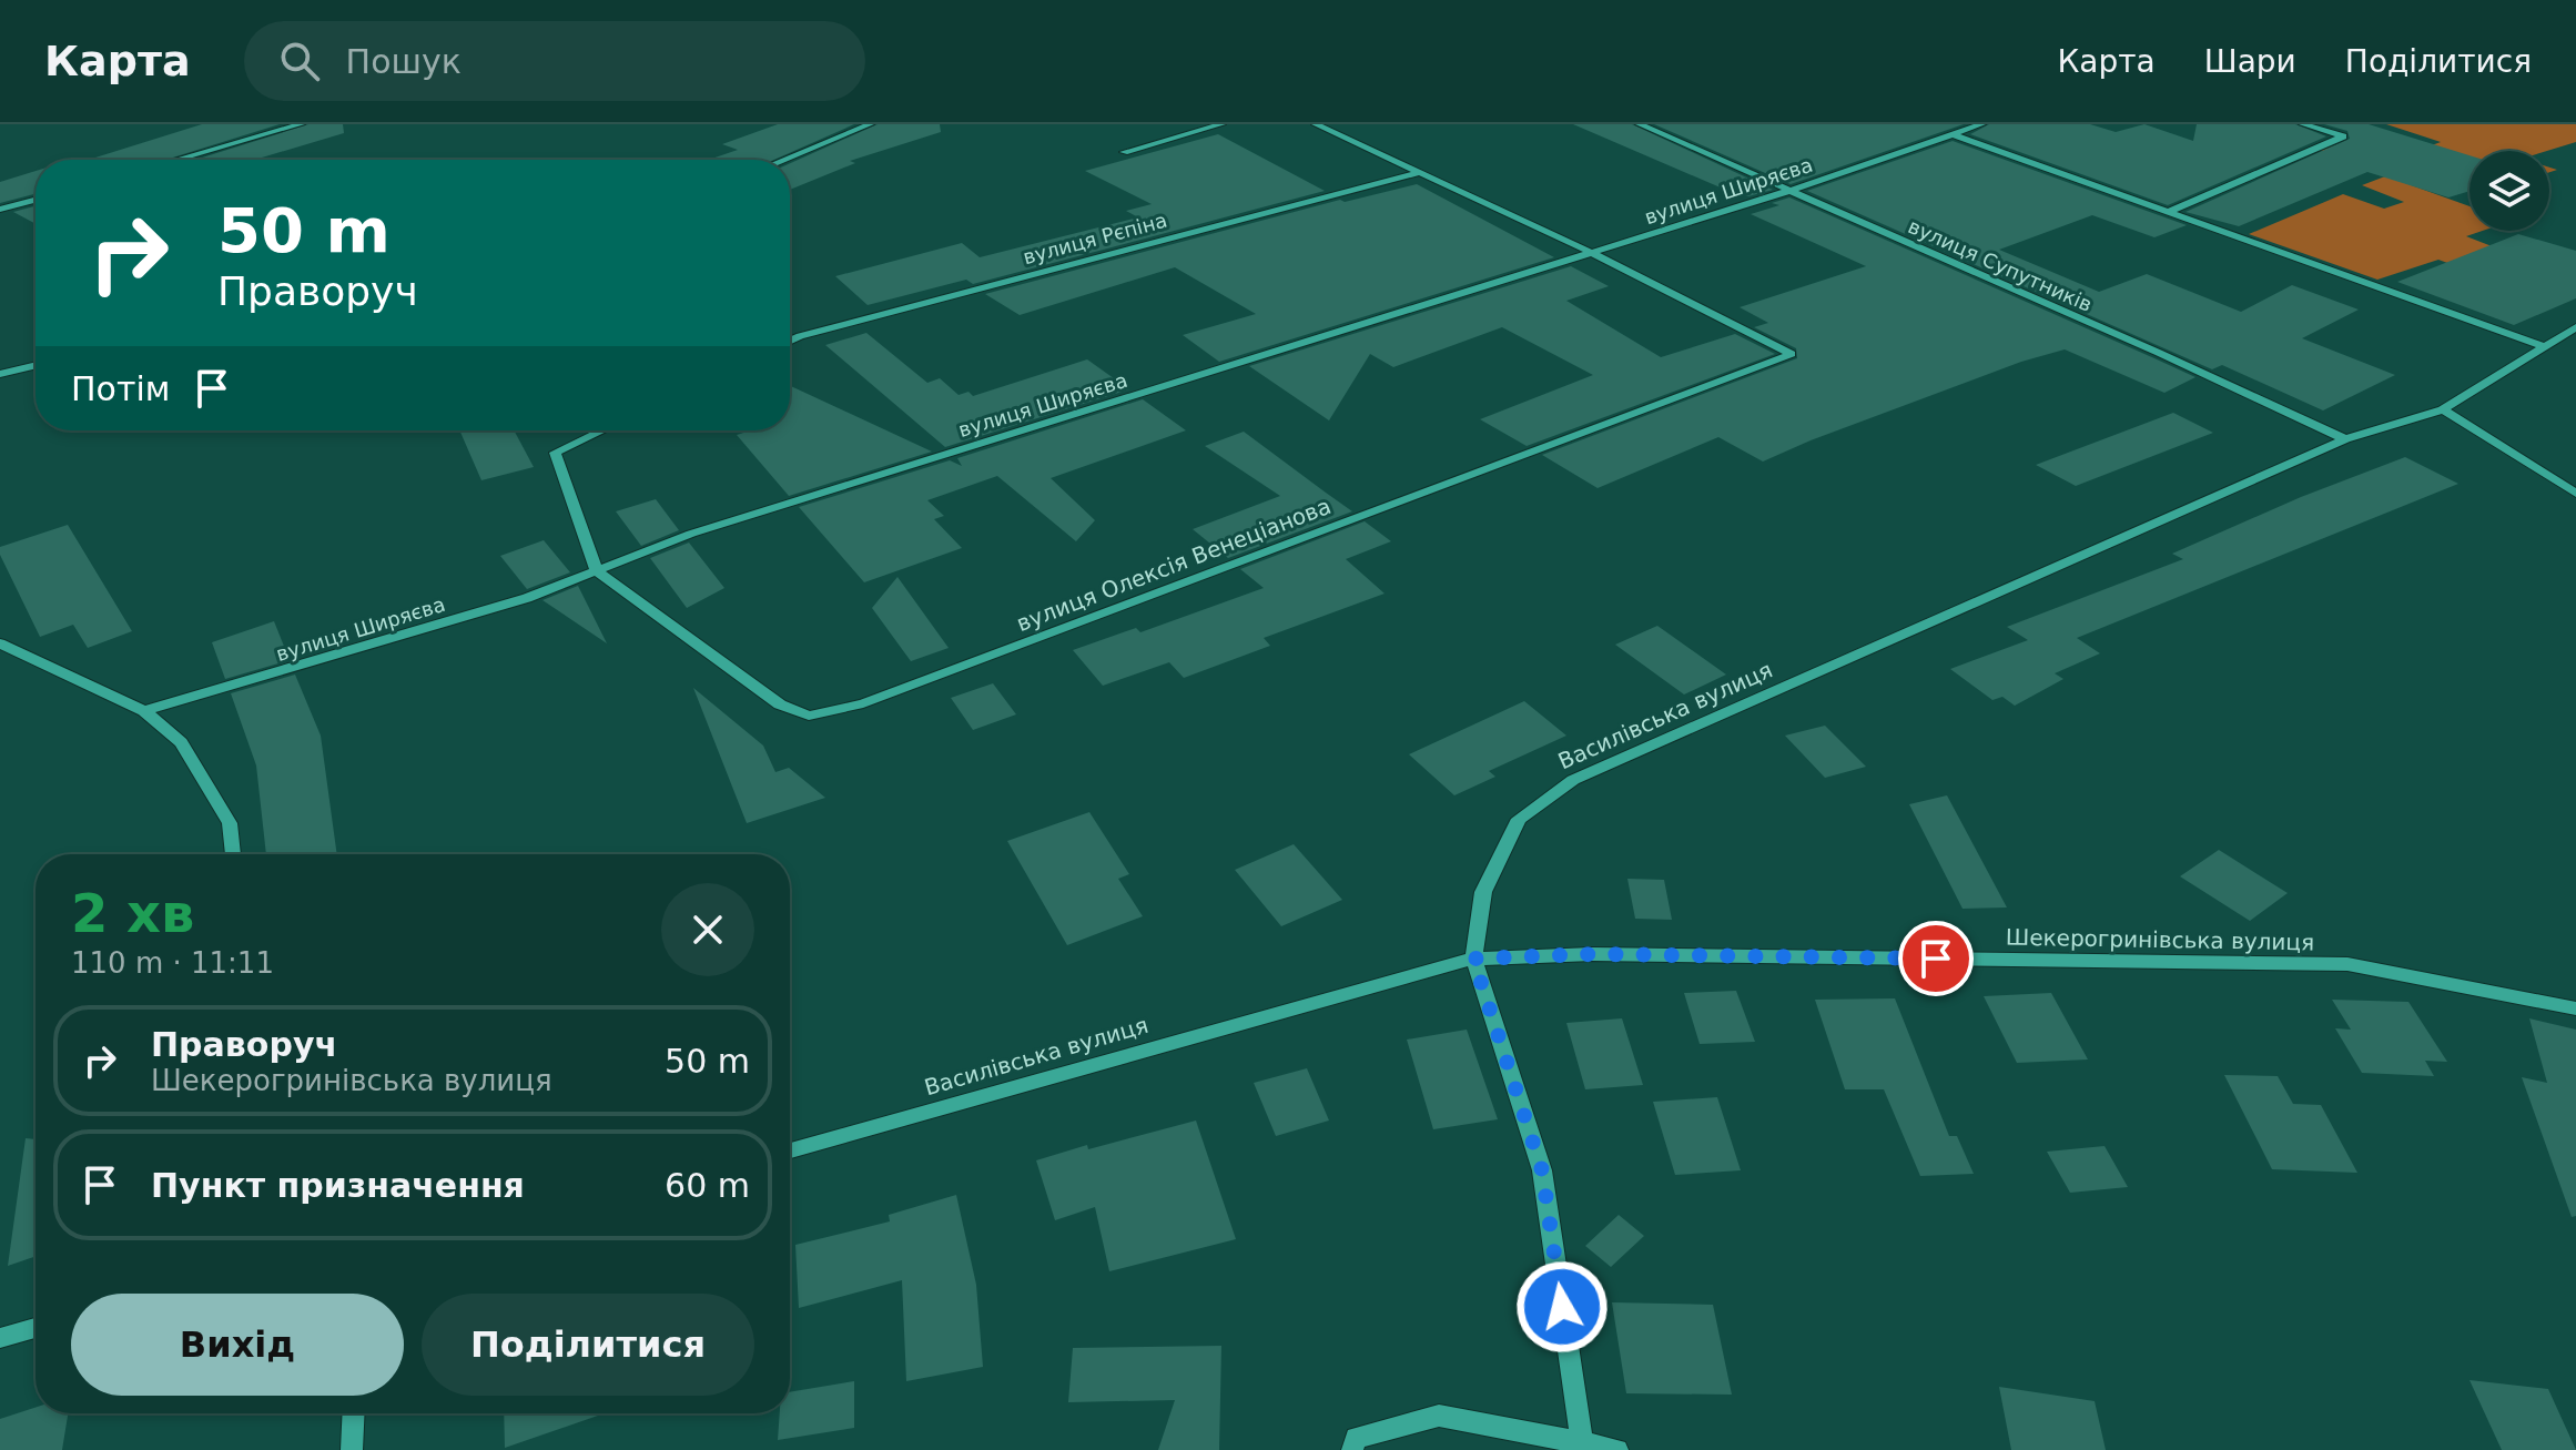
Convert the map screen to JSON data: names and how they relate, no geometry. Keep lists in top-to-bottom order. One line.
{"streets":{"street":["вулиця Ширяєва","вулиця Рєпіна","вулиця Супутників","вулиця Олексія Венеціанова","Василівська вулиця","Шекерогринівська вулиця"]},"crossings":[["вулиця Ширяєва","вулиця Супутників"],["вулиця Ширяєва","вулиця Олексія Венеціанова"],["вулиця Супутників","Василівська вулиця"],["Василівська вулиця","Шекерогринівська вулиця"]],"page":{"header":"Карта","search":"Пошук","nav":["Карта","Шари","Поділитися"],"turn":["50 m","Праворуч"],"then":"Потім","heading":["2 хв","110 m · 11:11"],"list":[{"name":"Праворуч","note":"Шекерогринівська вулиця","value":"50 m"},{"name":"Пункт призначення","value":"60 m"}],"buttons":["Вихід","Поділитися"]}}
